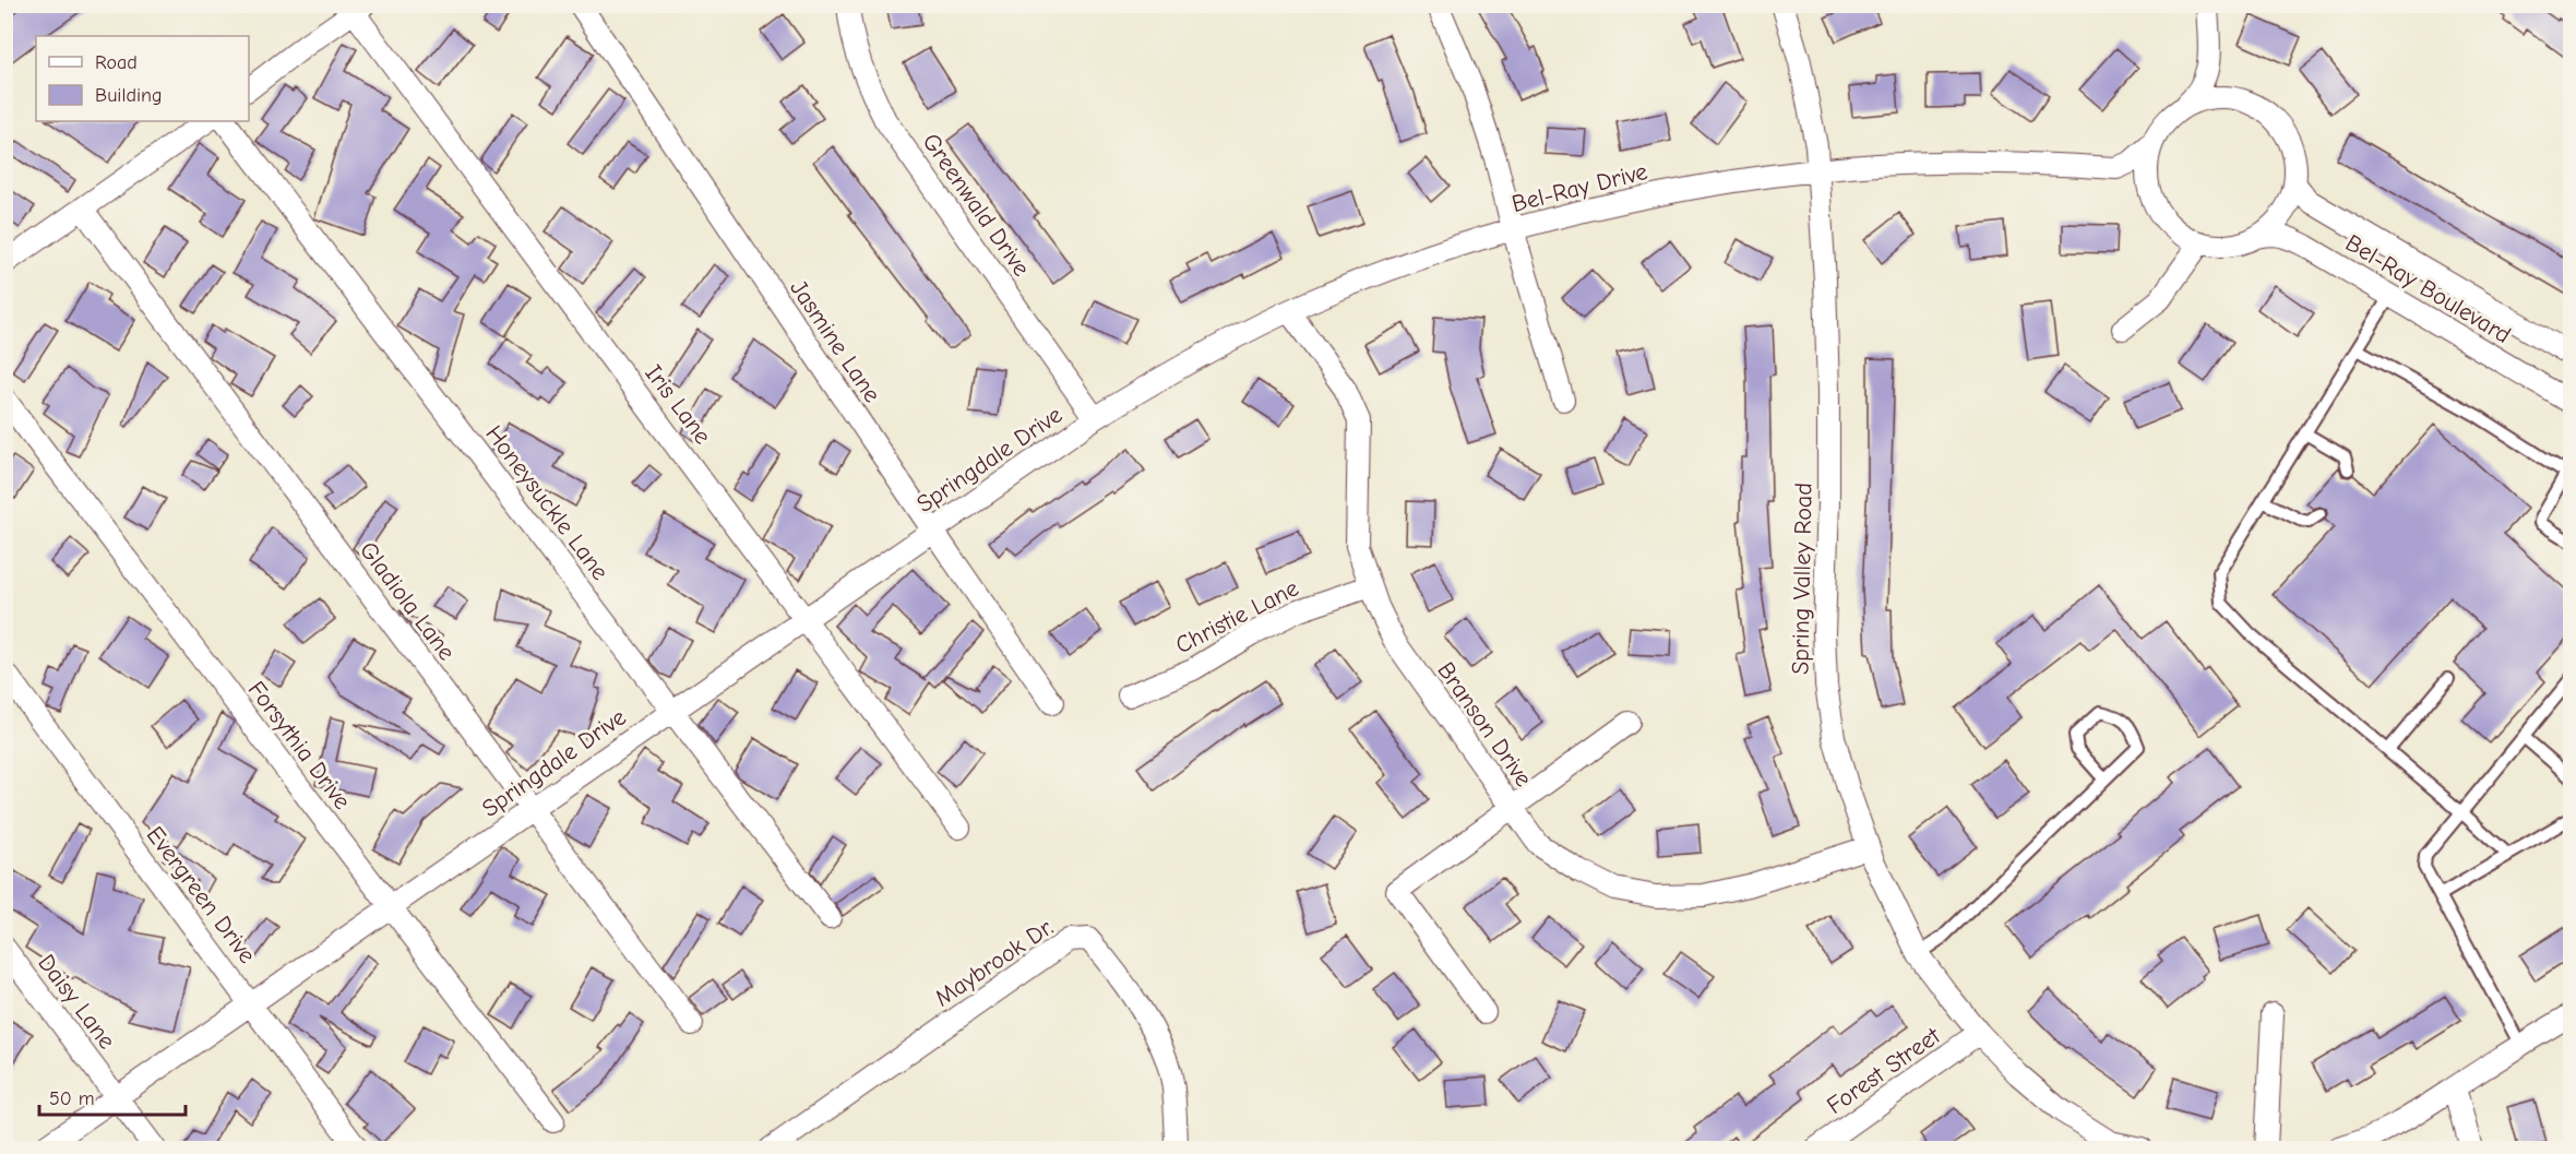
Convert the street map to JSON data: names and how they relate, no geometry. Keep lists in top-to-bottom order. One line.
{"streets":{"street":["Bel-Ray Drive","Greenwald Drive","Bel-Ray Boulevard","Jasmine Lane","Iris Lane","Springdale Drive","Honeysuckle Lane","Spring Valley Road","Gladiola Lane","Christie Lane","Branson Drive","Forsythia Drive","Evergreen Drive","Maybrook Dr.","Daisy Lane","Forest Street"]},"crossings":[["Bel-Ray Drive","Greenwald Drive"],["Bel-Ray Drive","Springdale Drive"],["Bel-Ray Drive","Spring Valley Road"],["Bel-Ray Drive","Branson Drive"],["Greenwald Drive","Springdale Drive"],["Jasmine Lane","Springdale Drive"],["Iris Lane","Springdale Drive"],["Springdale Drive","Honeysuckle Lane"],["Springdale Drive","Gladiola Lane"],["Springdale Drive","Forsythia Drive"],["Springdale Drive","Evergreen Drive"],["Springdale Drive","Daisy Lane"],["Spring Valley Road","Branson Drive"],["Spring Valley Road","Forest Street"],["Christie Lane","Branson Drive"]],"legend":["Road","Building"],"scale_bar":"50 m"}
